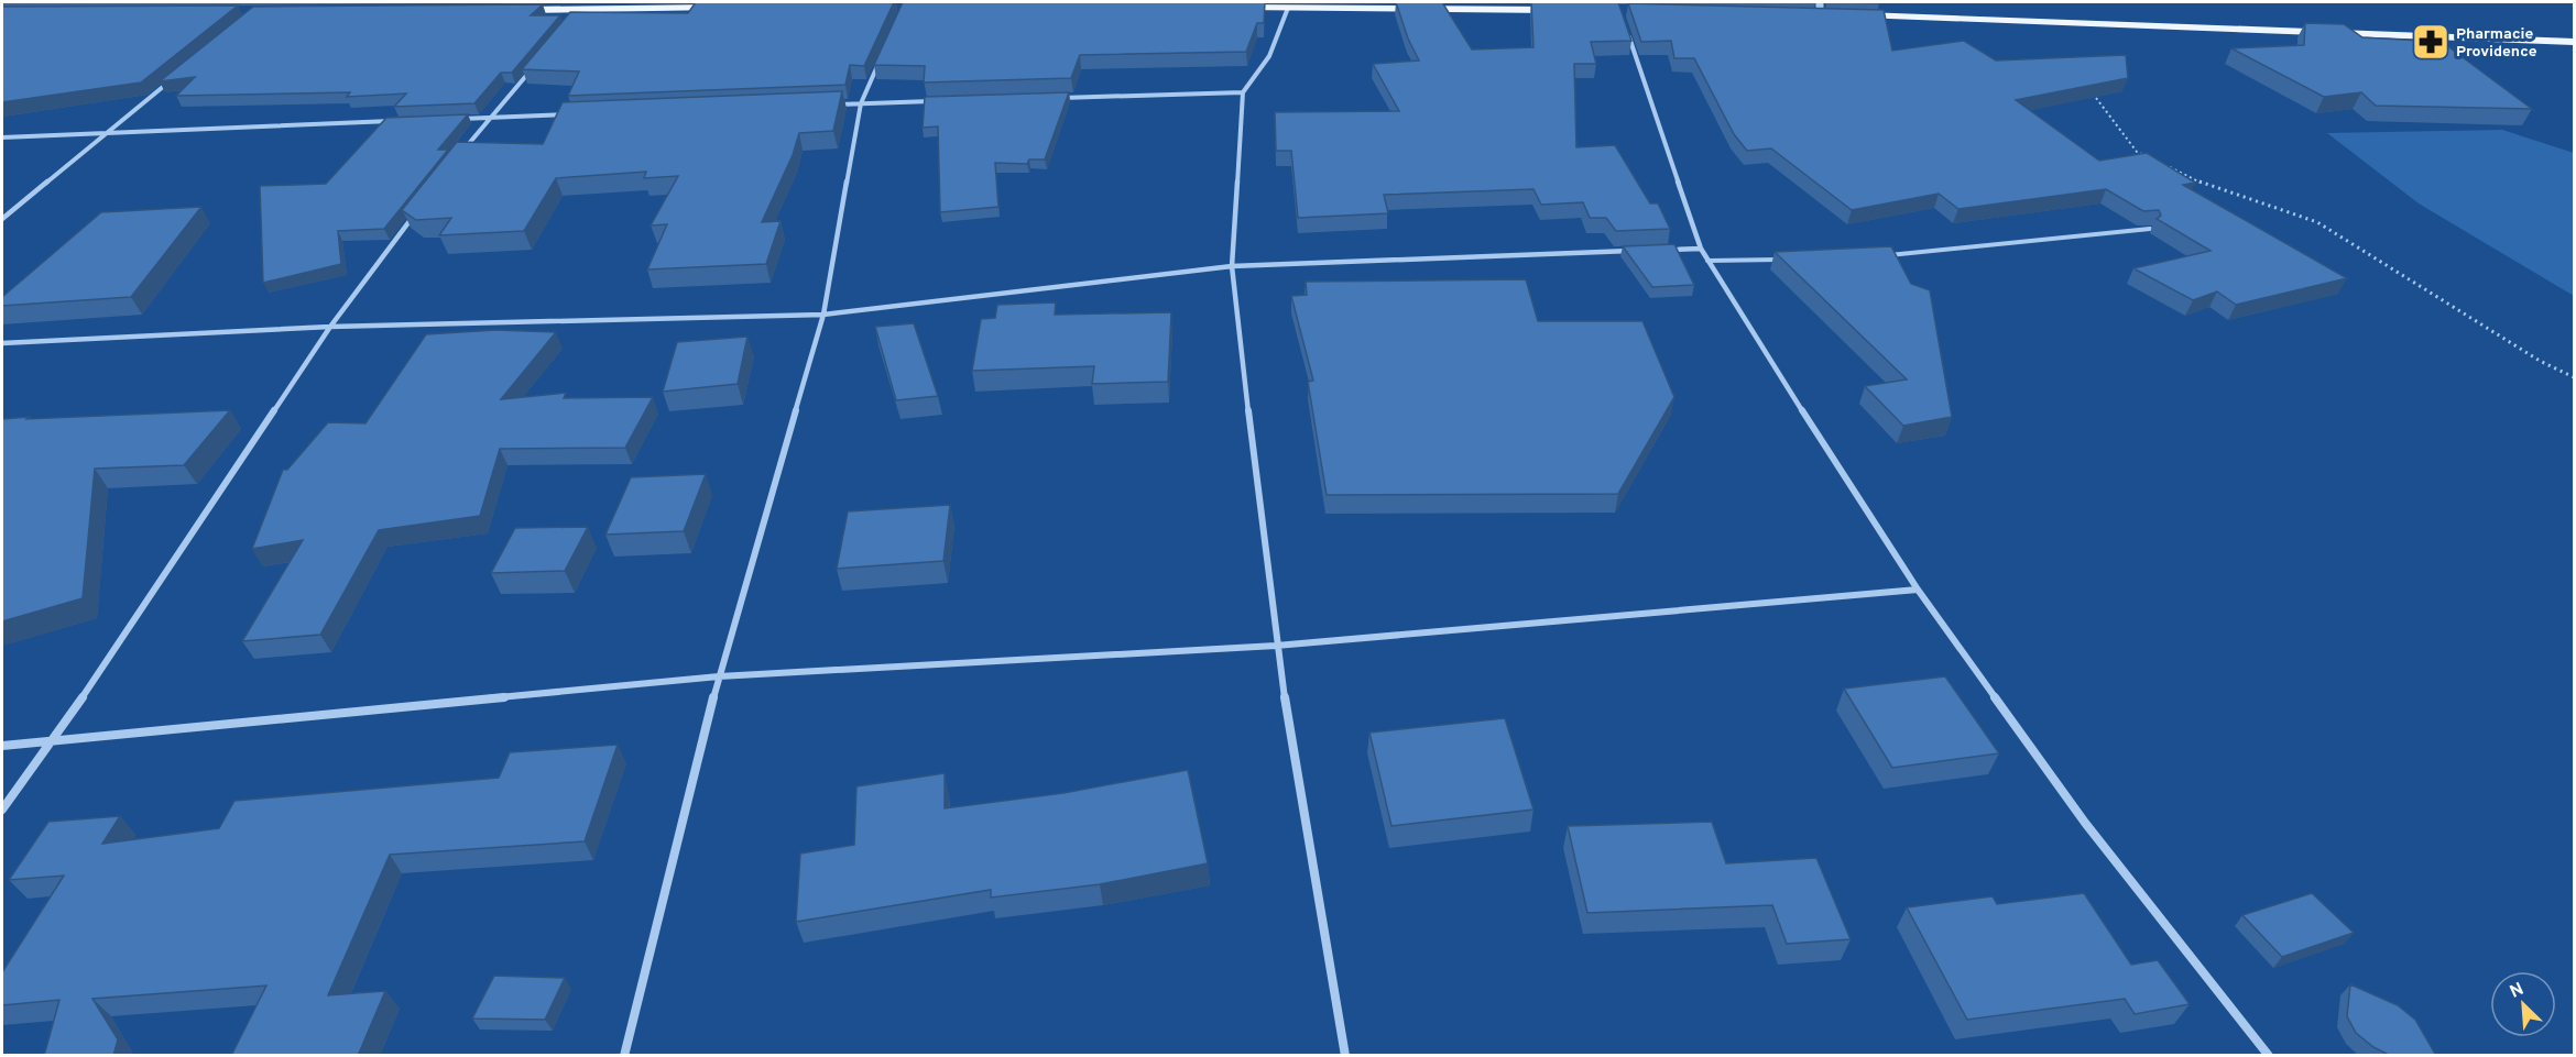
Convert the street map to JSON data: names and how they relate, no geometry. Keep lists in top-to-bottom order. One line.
{"places":{"pharmacy":["Pharmacie Providence"]},"north":"top left"}
